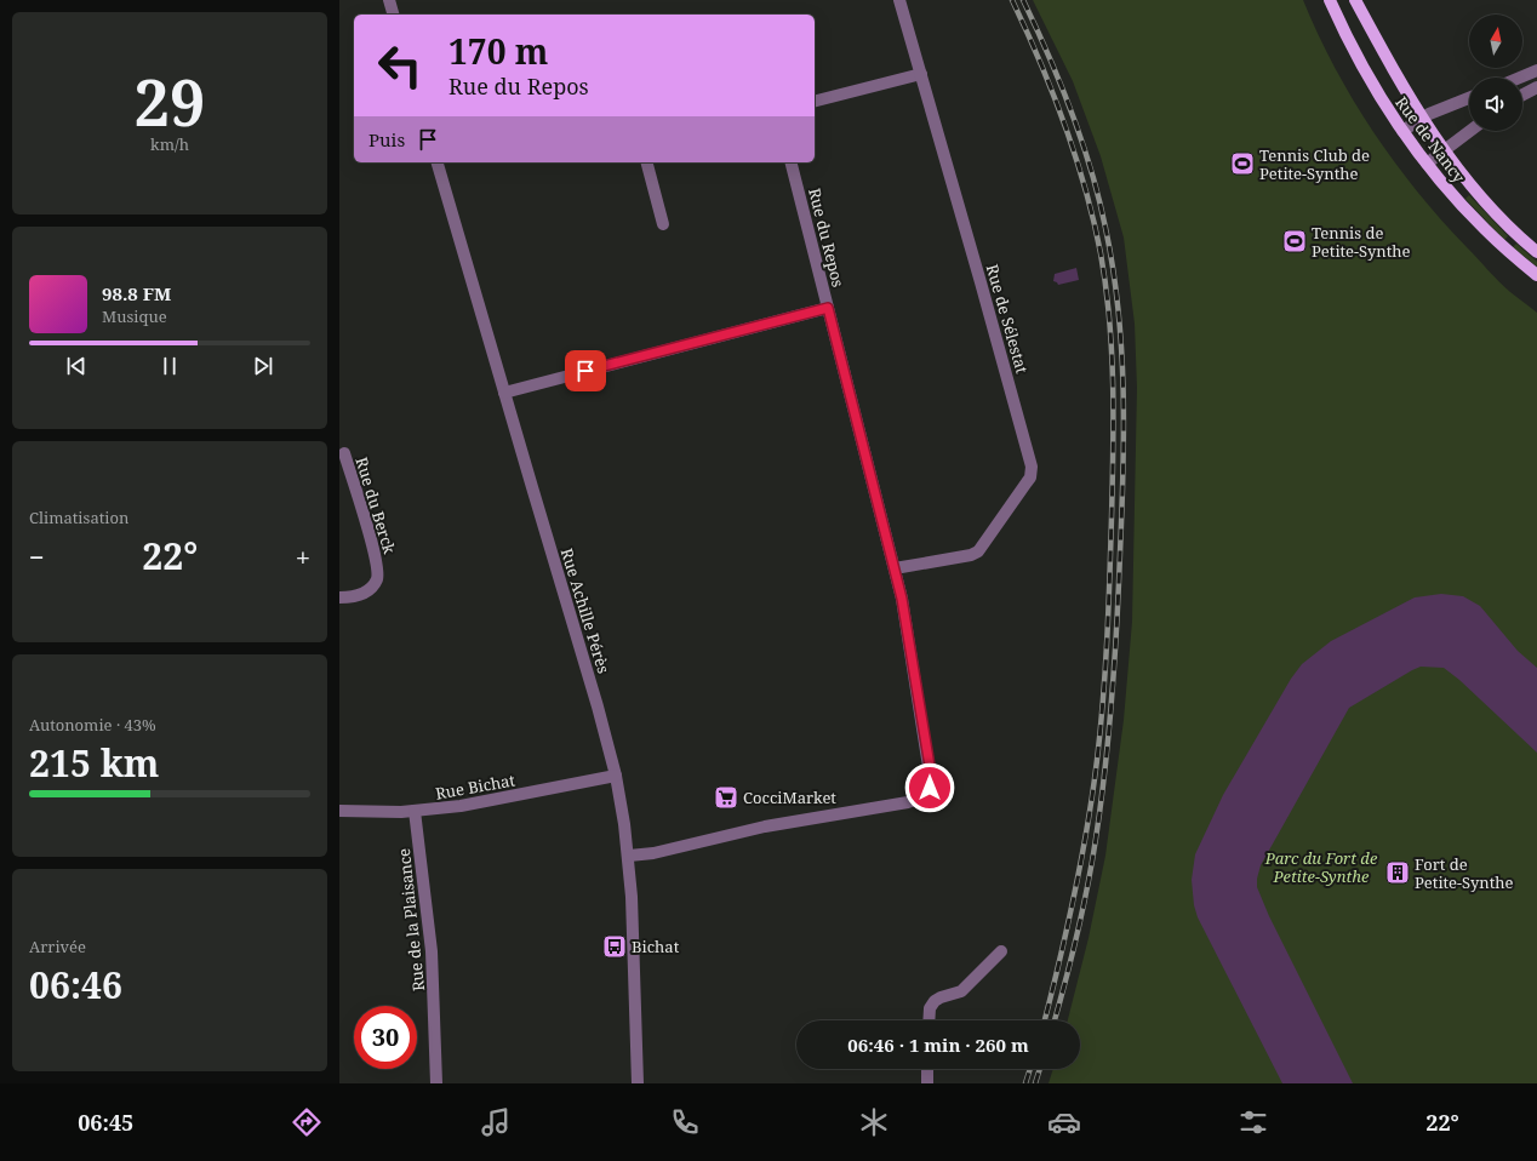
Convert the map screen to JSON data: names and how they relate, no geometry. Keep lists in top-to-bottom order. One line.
{"streets":{"main road":["Rue de Nancy"],"street":["Rue du Repos","Rue de Sélestat","Rue du Berck","Rue Achille Pérès","Rue Bichat","Rue de la Plaisance"]},"crossings":[["Rue du Repos","Rue Achille Pérès"],["Rue Achille Pérès","Rue Bichat"],["Rue Bichat","Rue de la Plaisance"]],"parks":["Parc du Fort de Petite-Synthe"],"places":{"sports":["Tennis Club de Petite-Synthe","Tennis de Petite-Synthe"],"supermarket":["CocciMarket"],"building":["Fort de Petite-Synthe"],"bus stop":["Bichat"]},"north":"top","page":{"tile":[["29","km/h"],"Climatisation",["Autonomie · 43%","215 km"],["Arrivée","06:46"]],"turn":["170 m","Rue du Repos"],"then":"Puis","song":["98.8 FM","Musique"],"heat":["−","22°","+"],"limit":"30","trip":"06:46 · 1 min · 260 m","tabs":["06:45","22°"]}}
